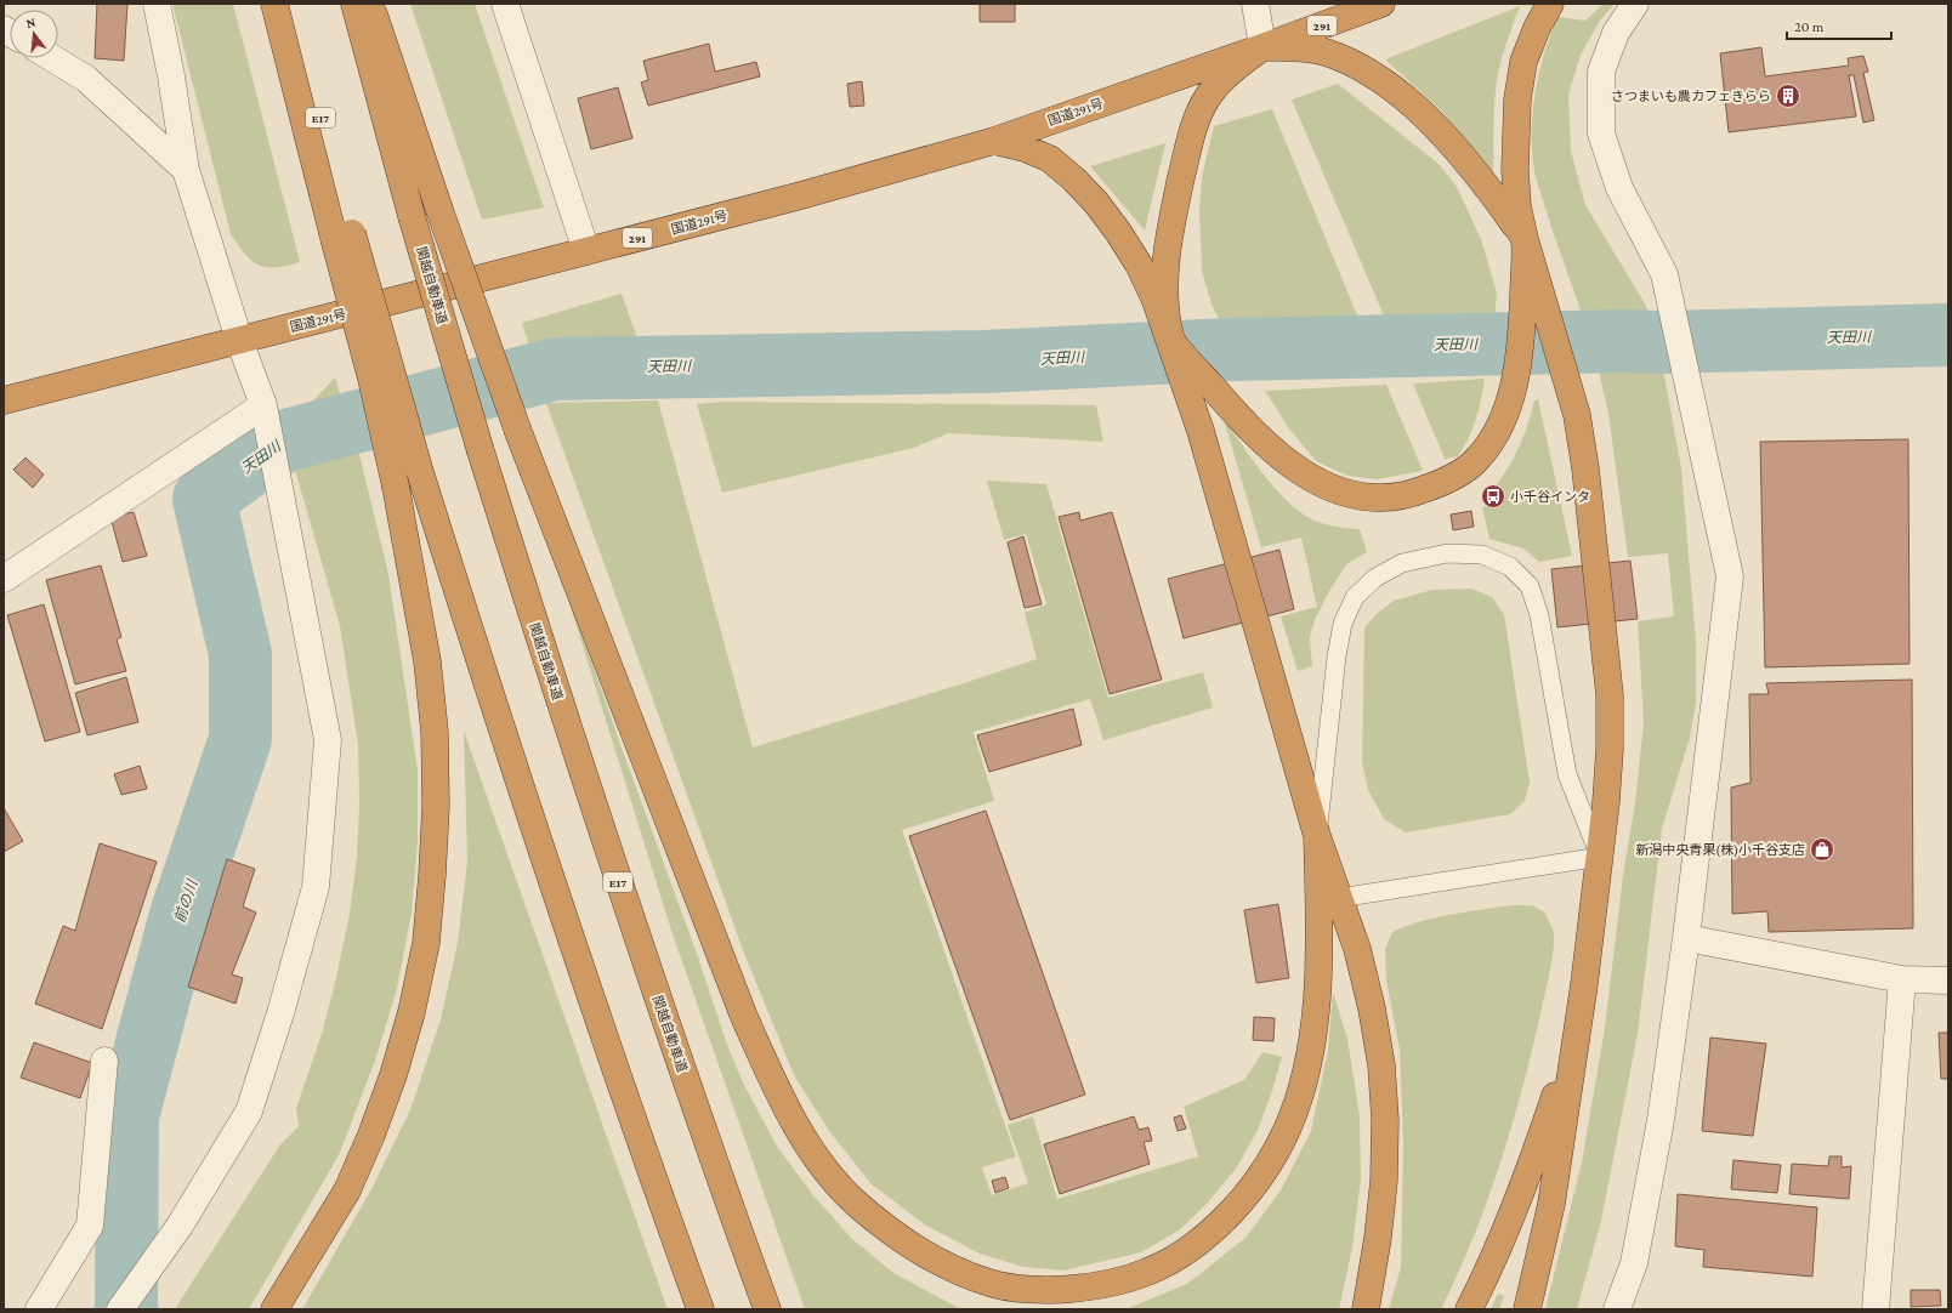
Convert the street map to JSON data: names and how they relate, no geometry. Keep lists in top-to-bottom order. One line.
{"streets":{"highway":["291","国道291号","E17","関越自動車道"]},"water":["天田川","前の川"],"places":{"building":["さつまいも農カフェきらら"],"bus stop":["小千谷インタ"],"shop":["新潟中央青果(株)小千谷支店"]},"scale_bar":"20 m","north":"top"}
